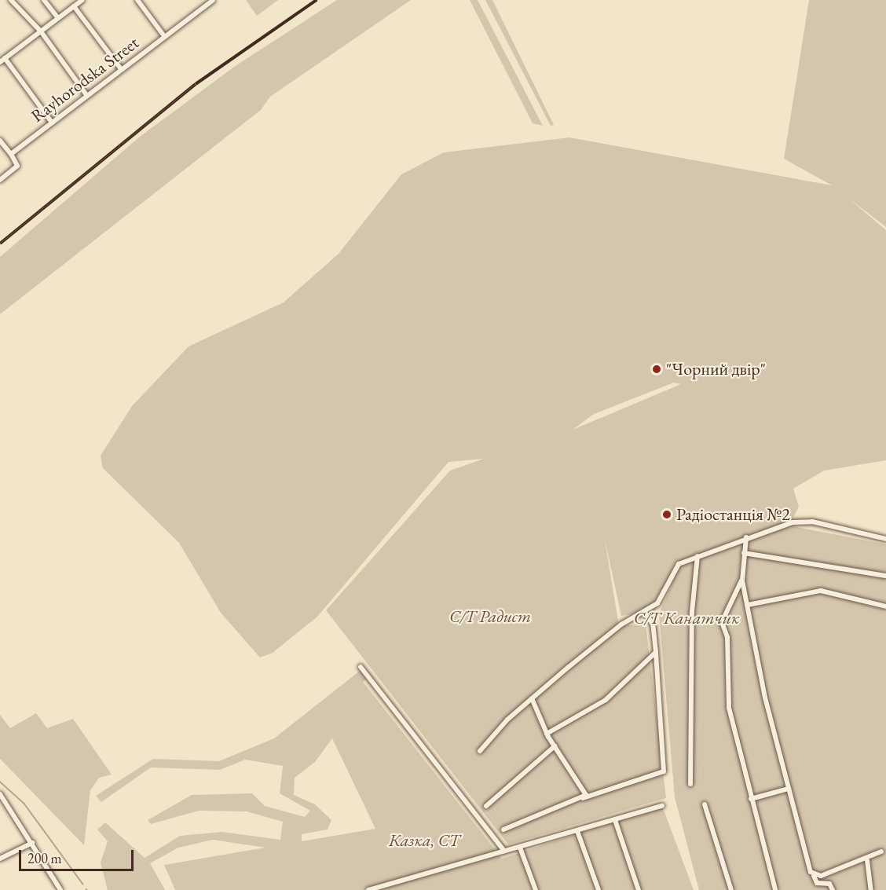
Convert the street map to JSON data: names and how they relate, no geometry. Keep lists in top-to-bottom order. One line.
{"streets":{"street":["Rayhorodska Street"]},"parks":["С/Т Радист","С/Т Канатчик","Казка, СТ"],"places":["\"Чорний двір\"","Радiостанцiя №2"],"scale_bar":"200 m"}
